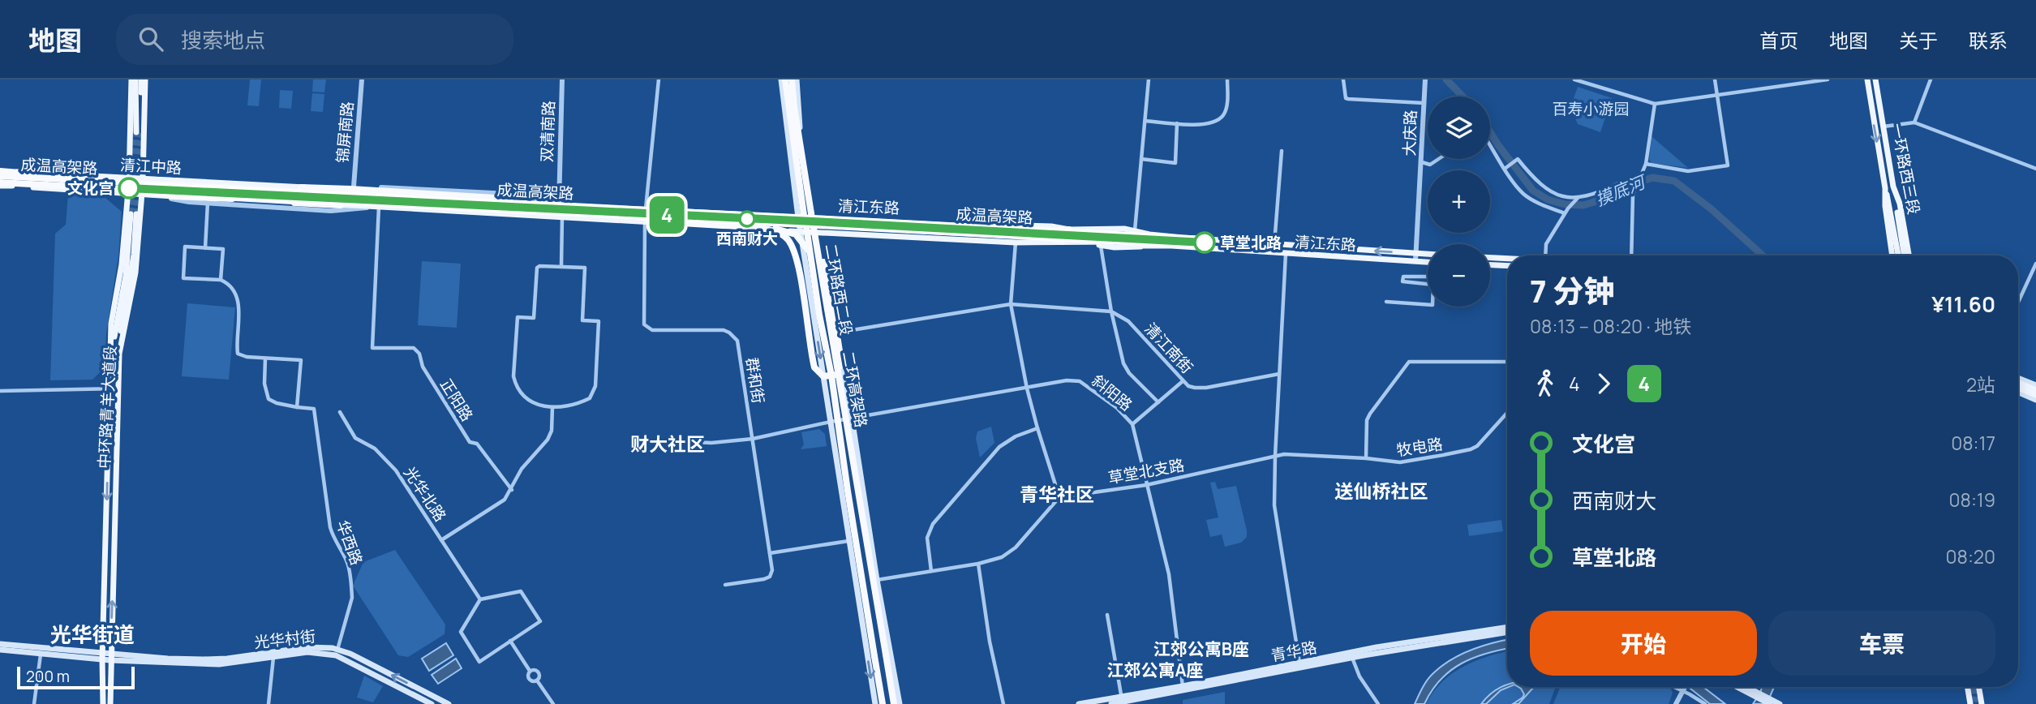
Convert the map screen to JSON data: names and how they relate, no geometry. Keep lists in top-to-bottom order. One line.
{"streets":{"highway":["成温高架路","二环高架路"],"main road":["清江中路","一环路西三段","清江东路","二环路西二段","中环路青羊大道段","光华村街","青华路"],"street":["双清南路","锦屏南路","大庆路","清江南街","群和街","斜阳路","正阳路","牧电路","草堂北支路","光华北路","华西路"]},"crossings":[["双清南路","清江中路"],["锦屏南路","清江中路"],["大庆路","清江东路"],["成温高架路","清江中路"],["成温高架路","清江东路"],["成温高架路","正阳路"],["清江中路","清江东路"],["清江中路","二环路西二段"],["清江中路","群和街"],["清江中路","二环高架路"],["清江中路","正阳路"],["清江中路","中环路青羊大道段"],["清江东路","二环路西二段"],["清江东路","二环高架路"],["二环路西二段","二环高架路"],["二环路西二段","斜阳路"],["群和街","斜阳路"],["斜阳路","草堂北支路"],["斜阳路","青华路"],["中环路青羊大道段","光华村街"],["牧电路","草堂北支路"],["华西路","光华村街"]],"districts":["财大社区","送仙桥社区","青华社区","光华街道","江郊公寓B座","江郊公寓A座"],"water":["摸底河"],"parks":["百寿小游园"],"places":["文化宫","西南财大","草堂北路"],"lines":["metro line 4"],"scale_bar":"200 m","page":{"header":"地图","search":"搜索地点","nav":["首页","地图","关于","联系"],"on_map":"4","map_buttons":["+","−"],"heading":["7 分钟","08:13 – 08:20 · 地铁","¥11.60"],"legs":["4","4","2站"],"list":[{"name":"文化宫","value":"08:17"},{"name":"西南财大","value":"08:19"},{"name":"草堂北路","value":"08:20"}],"buttons":["开始","车票"],"scale":"200 m"}}
